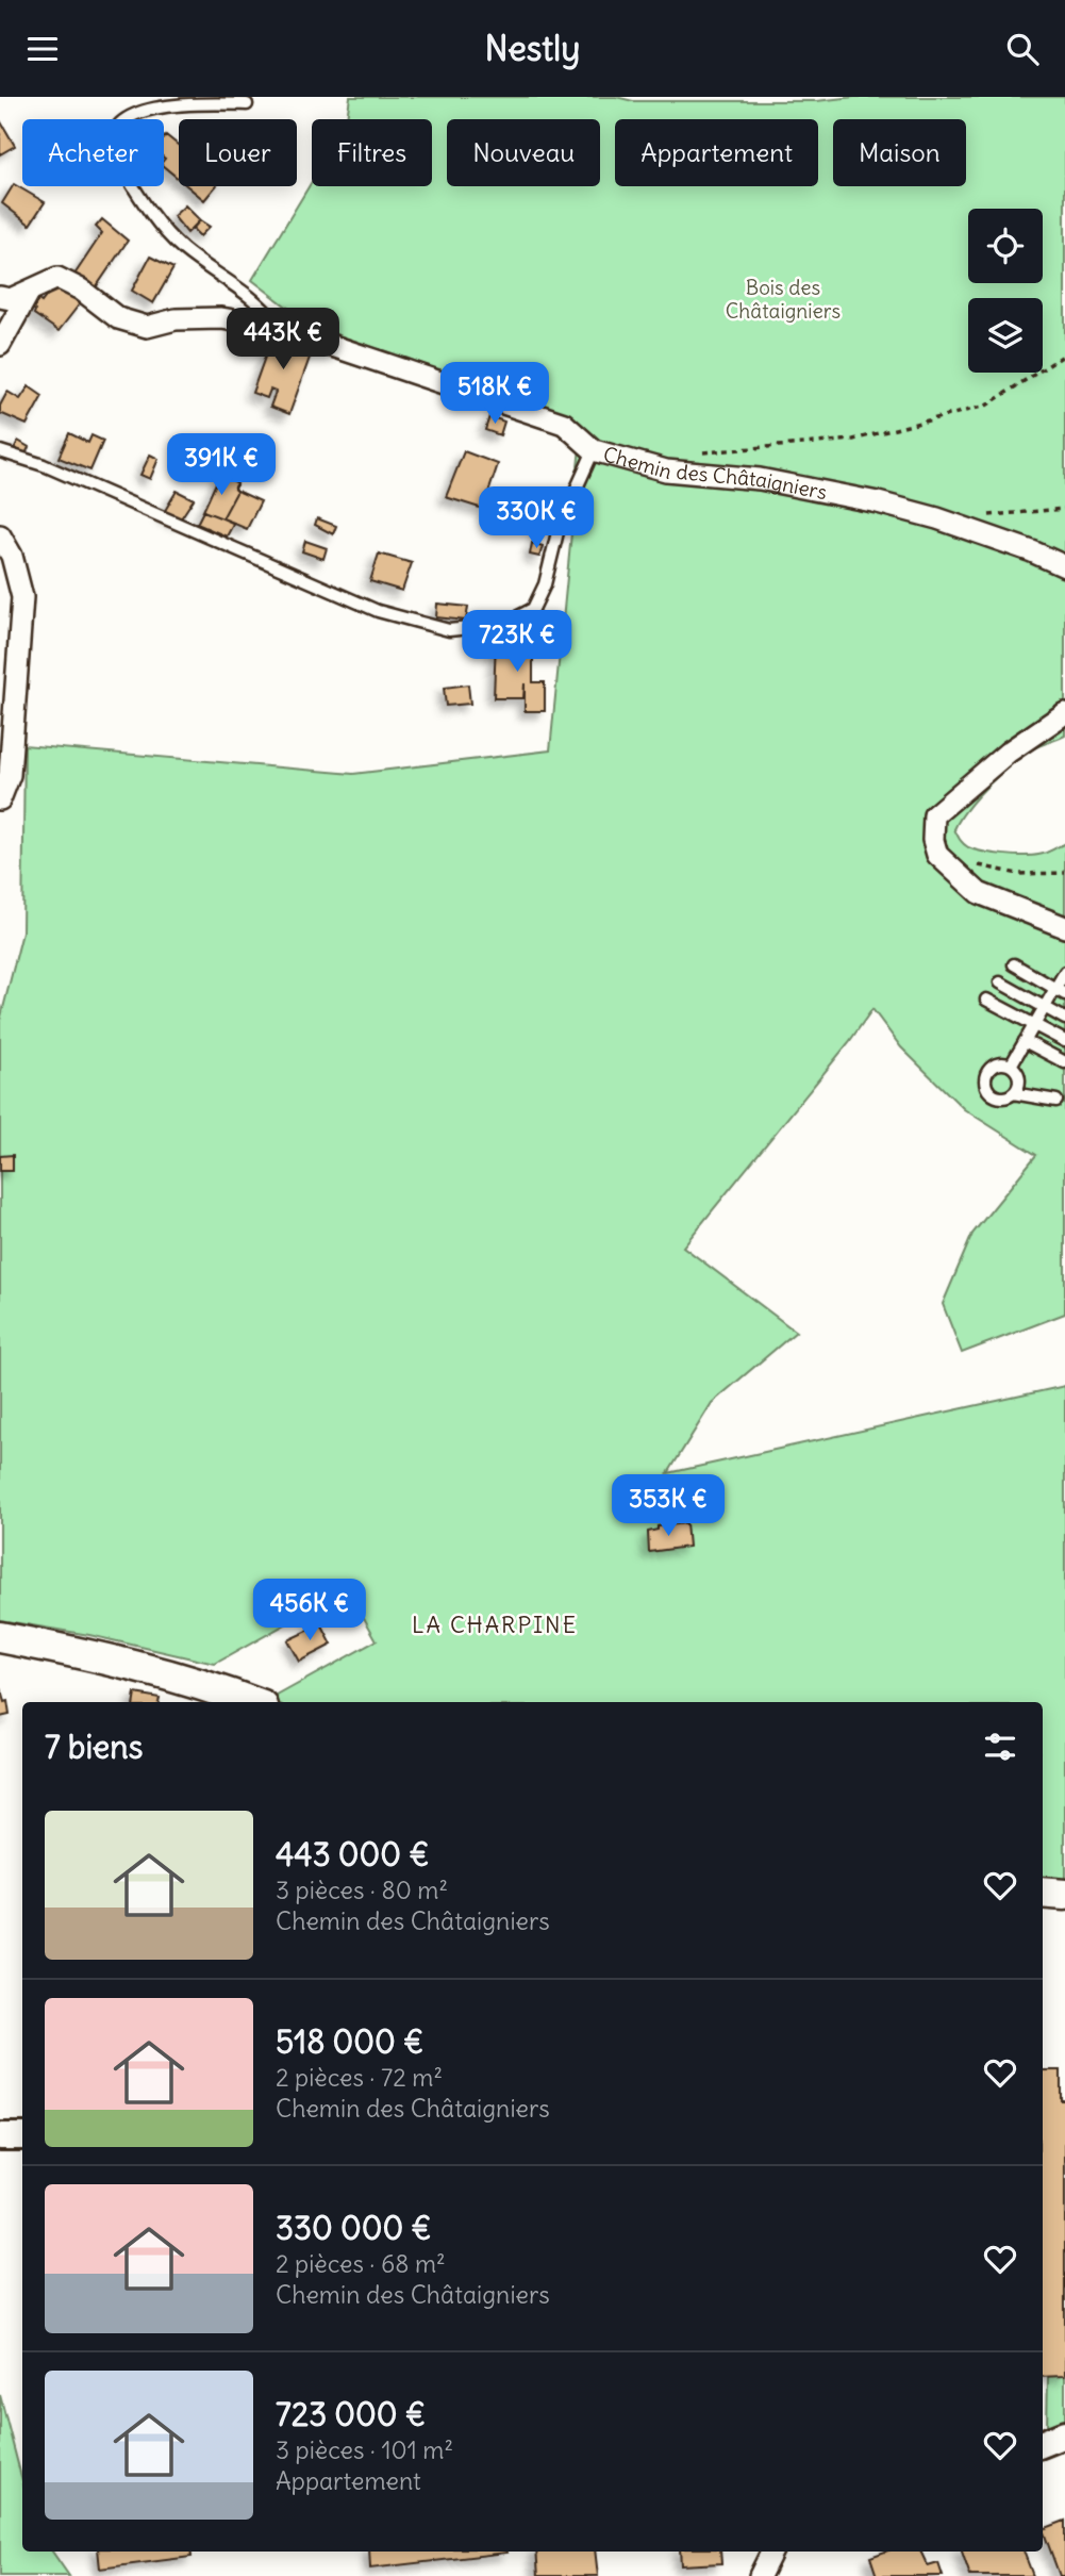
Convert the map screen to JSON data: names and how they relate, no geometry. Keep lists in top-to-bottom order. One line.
{"streets":{"street":["Chemin des Châtaigniers"]},"districts":["LA CHARPINE"],"parks":["Bois des Châtaigniers"],"page":{"header":"Nestly","chip":["Acheter","Louer","Filtres","Nouveau","Appartement","Maison"],"price":["443K €","518K €","391K €","330K €","723K €","353K €","456K €"],"heading":"7 biens","list":[{"name":"443 000 €","note":"3 pièces · 80 m² · Chemin des Châtaigniers"},{"name":"518 000 €","note":"2 pièces · 72 m² · Chemin des Châtaigniers"},{"name":"330 000 €","note":"2 pièces · 68 m² · Chemin des Châtaigniers"},{"name":"723 000 €","note":"3 pièces · 101 m² · Appartement"}]}}
